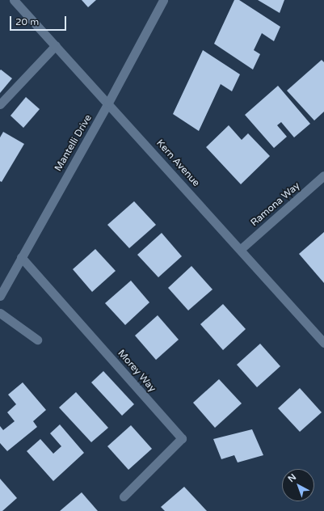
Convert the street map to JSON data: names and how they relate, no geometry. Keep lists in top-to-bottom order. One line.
{"streets":{"street":["Mantelli Drive","Kern Avenue","Ramona Way","Morey Way"]},"crossings":[["Mantelli Drive","Kern Avenue"],["Mantelli Drive","Morey Way"],["Kern Avenue","Ramona Way"]],"scale_bar":"20 m","north":"top left"}
